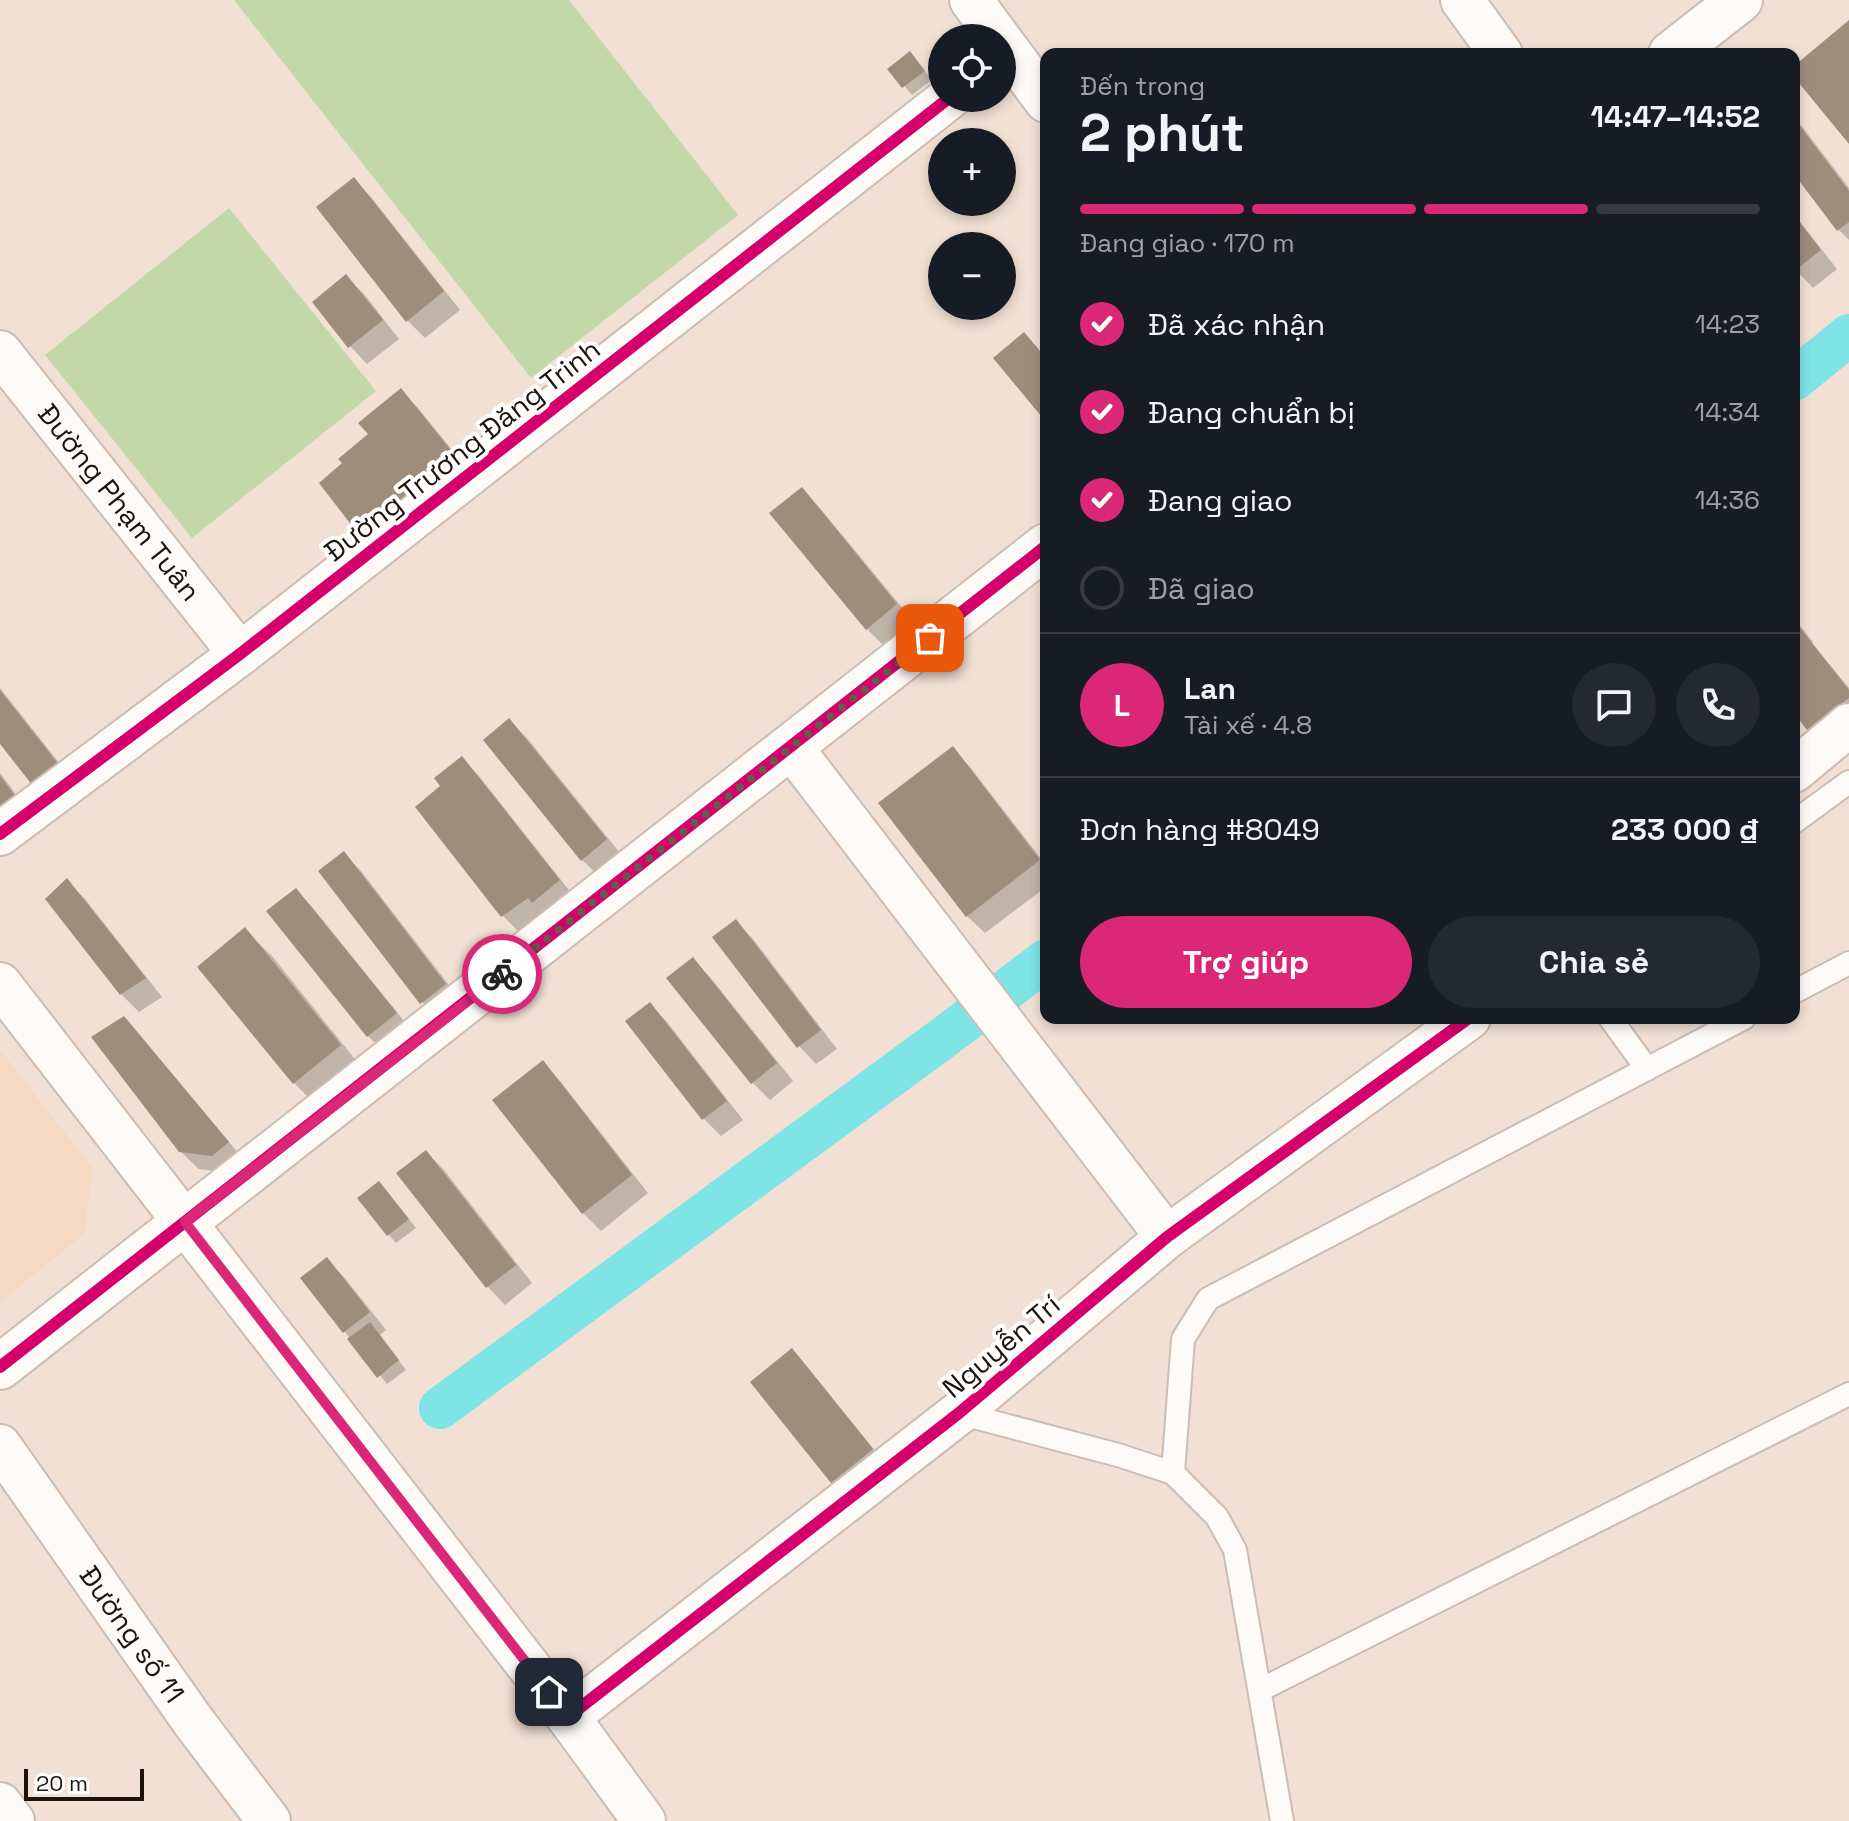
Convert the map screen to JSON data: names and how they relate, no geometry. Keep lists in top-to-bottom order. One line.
{"streets":{"street":["Đường Trương Đăng Trinh","Đường Phạm Tuân","Nguyễn Trí","Đường số 11"]},"crossings":[["Đường Trương Đăng Trinh","Đường Phạm Tuân"]],"scale_bar":"20 m","page":{"map_buttons":["+","−"],"heading":["2 phút","Đến trong","14:47–14:52"],"panel":["Lan","Tài xế · 4.8","Đơn hàng #8049","233 000 ₫"],"bar":"Đang giao · 170 m","list":[["Đã xác nhận","14:23"],["Đang chuẩn bị","14:34"],["Đang giao","14:36"],"Đã giao"],"round":"L","buttons":["Trợ giúp","Chia sẻ"],"scale":"20 m"}}
